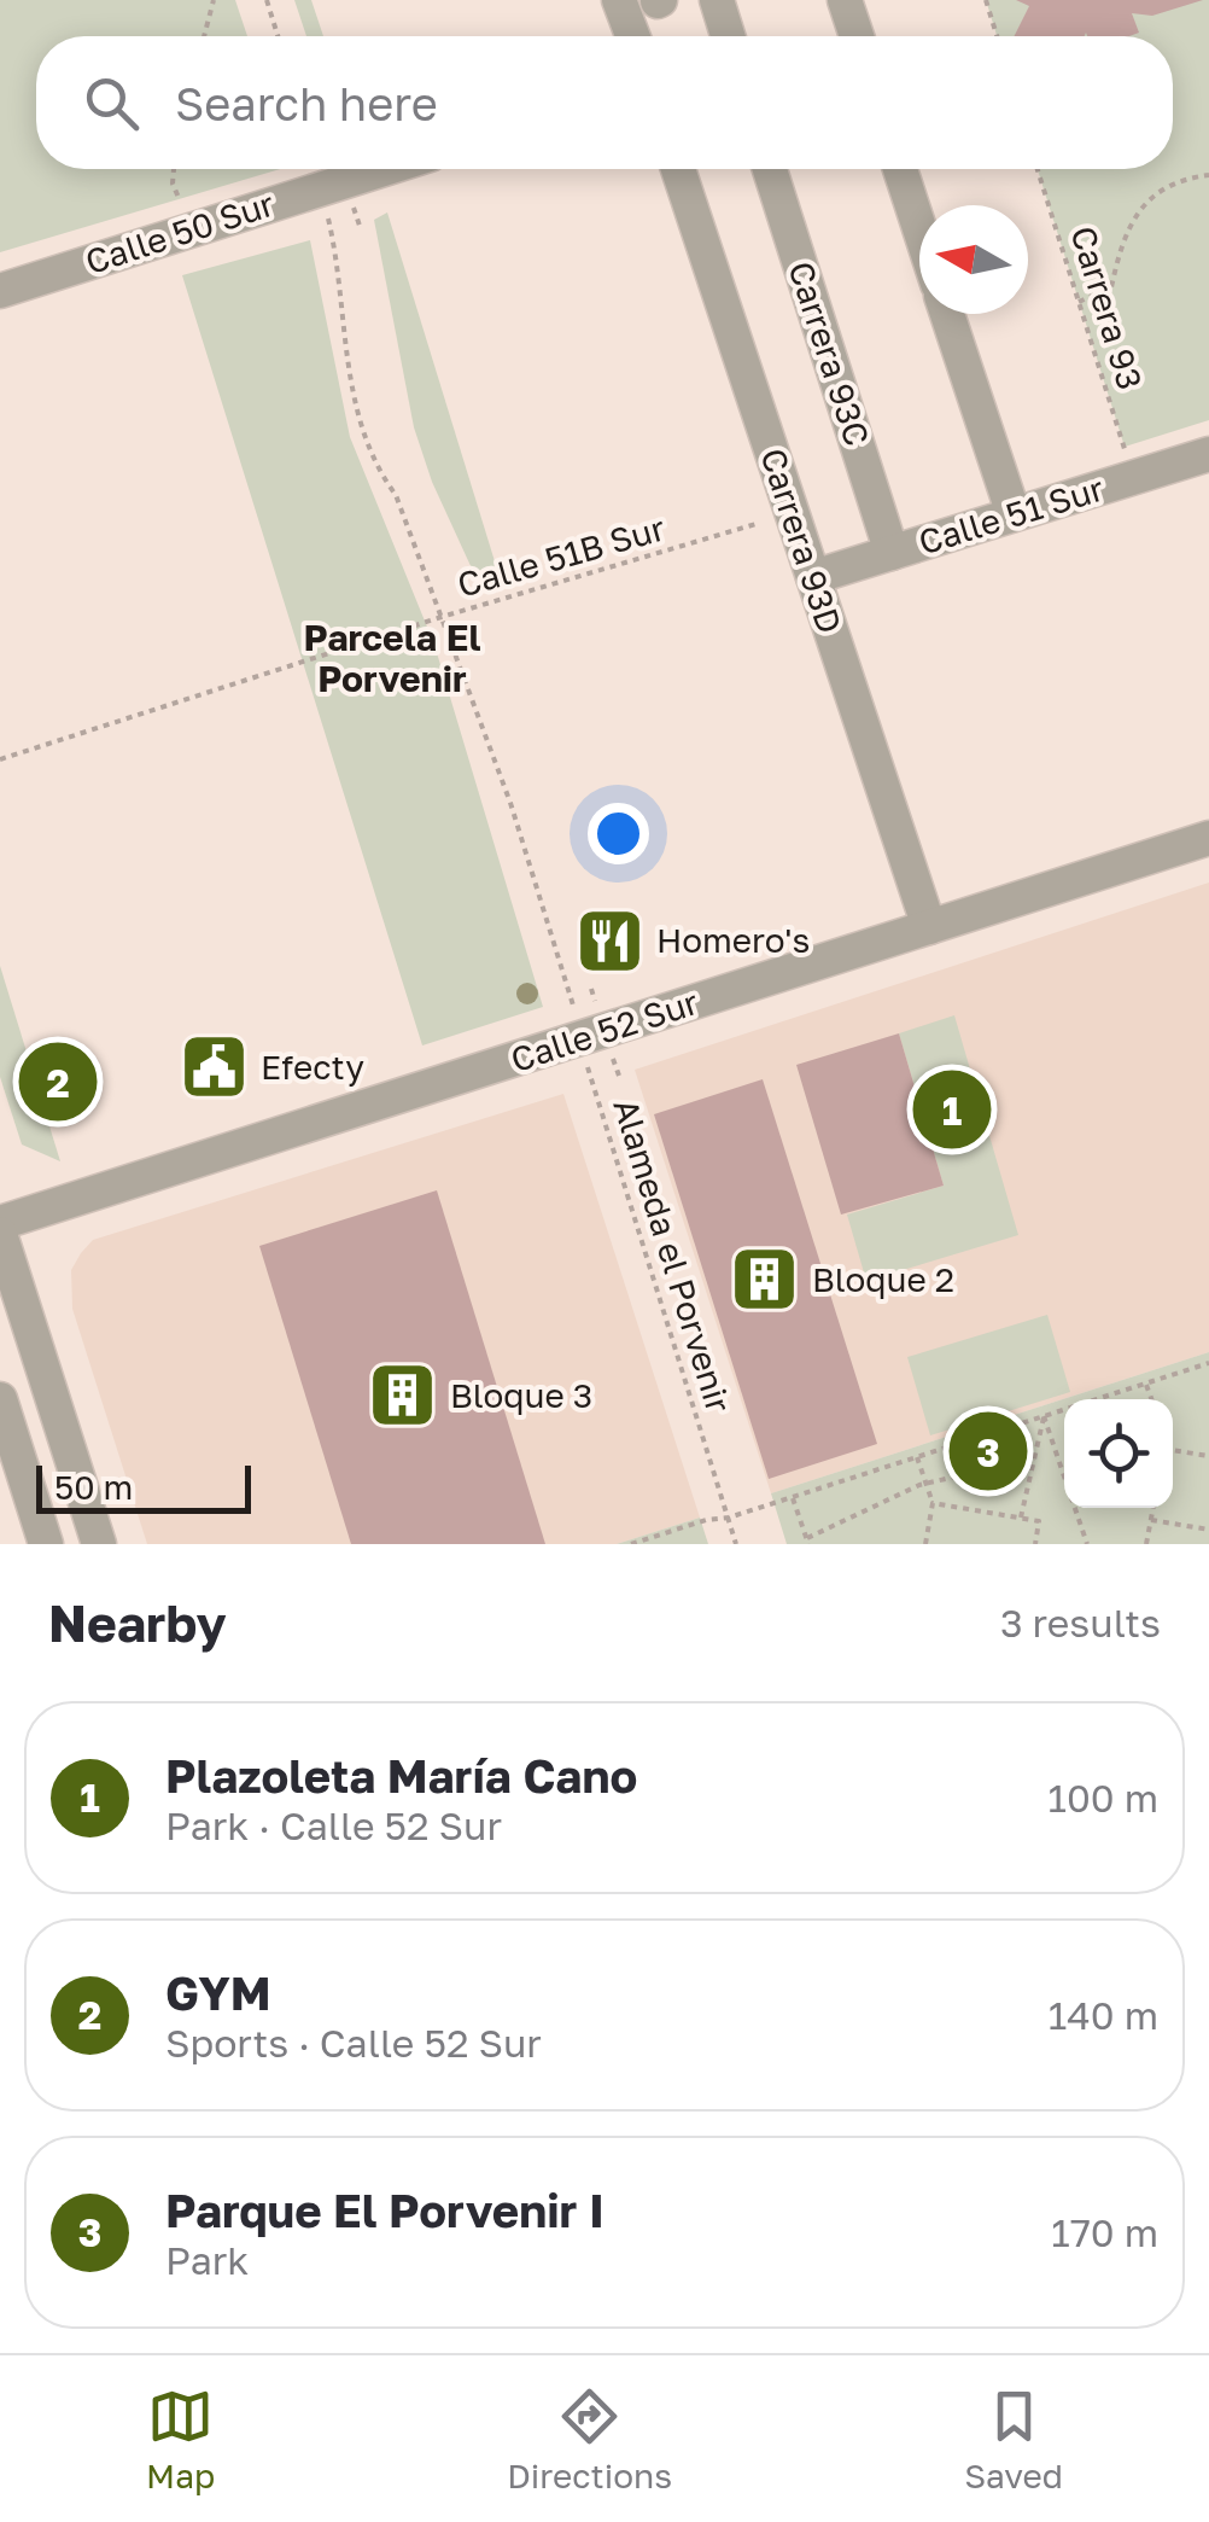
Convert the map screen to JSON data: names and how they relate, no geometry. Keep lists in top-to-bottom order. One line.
{"streets":{"street":["Calle 50 Sur","Carrera 93C","Calle 51 Sur","Carrera 93D","Calle 52 Sur"],"path":["Carrera 93","Calle 51B Sur","Alameda el Porvenir"]},"crossings":[["Calle 50 Sur","Alameda el Porvenir"],["Carrera 93","Calle 51 Sur"],["Carrera 93C","Calle 51 Sur"],["Calle 51 Sur","Carrera 93D"],["Carrera 93D","Calle 51B Sur"],["Carrera 93D","Calle 52 Sur"],["Calle 51B Sur","Alameda el Porvenir"],["Calle 52 Sur","Alameda el Porvenir"]],"districts":["Parcela El Porvenir"],"places":{"restaurant":["Homero's"],"public building":["Efecty"],"building":["Bloque 2","Bloque 3"]},"scale_bar":"50 m","north":"left","page":{"search":"Search here","pins":["2","1","3"],"scale":"50 m","heading":["Nearby","3 results"],"list":[{"mark":"1","name":"Plazoleta María Cano","note":"Park · Calle 52 Sur","value":"100 m"},{"mark":"2","name":"GYM","note":"Sports · Calle 52 Sur","value":"140 m"},{"mark":"3","name":"Parque El Porvenir I","note":"Park","value":"170 m"}],"nav":["Map","Directions","Saved"]}}
